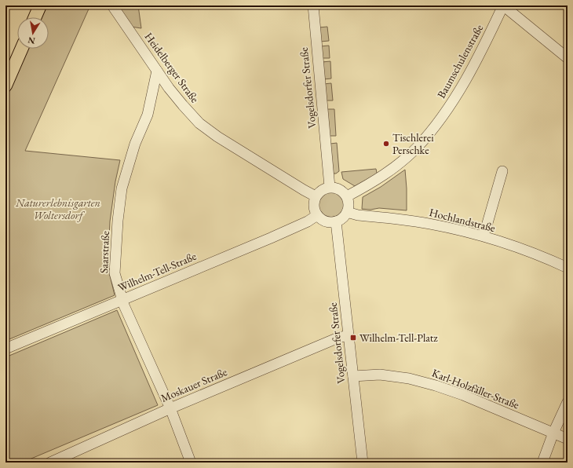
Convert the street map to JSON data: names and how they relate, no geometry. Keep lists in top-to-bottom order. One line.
{"streets":{"street":["Baumschulenstraße","Heidelberger Straße","Vogelsdorfer Straße","Hochlandstraße","Saarstraße","Wilhelm-Tell-Straße","Moskauer Straße","Karl-Holzfäller-Straße"]},"crossings":[["Baumschulenstraße","Heidelberger Straße"],["Baumschulenstraße","Vogelsdorfer Straße"],["Baumschulenstraße","Hochlandstraße"],["Baumschulenstraße","Wilhelm-Tell-Straße"],["Heidelberger Straße","Vogelsdorfer Straße"],["Heidelberger Straße","Hochlandstraße"],["Heidelberger Straße","Saarstraße"],["Heidelberger Straße","Wilhelm-Tell-Straße"],["Vogelsdorfer Straße","Hochlandstraße"],["Vogelsdorfer Straße","Wilhelm-Tell-Straße"],["Vogelsdorfer Straße","Moskauer Straße"],["Vogelsdorfer Straße","Karl-Holzfäller-Straße"],["Hochlandstraße","Wilhelm-Tell-Straße"],["Saarstraße","Wilhelm-Tell-Straße"],["Saarstraße","Moskauer Straße"]],"parks":["Naturerlebnisgarten Woltersdorf"],"places":{"other":["Tischlerei Perschke"],"transit":["Wilhelm-Tell-Platz"]},"north":"bottom"}
